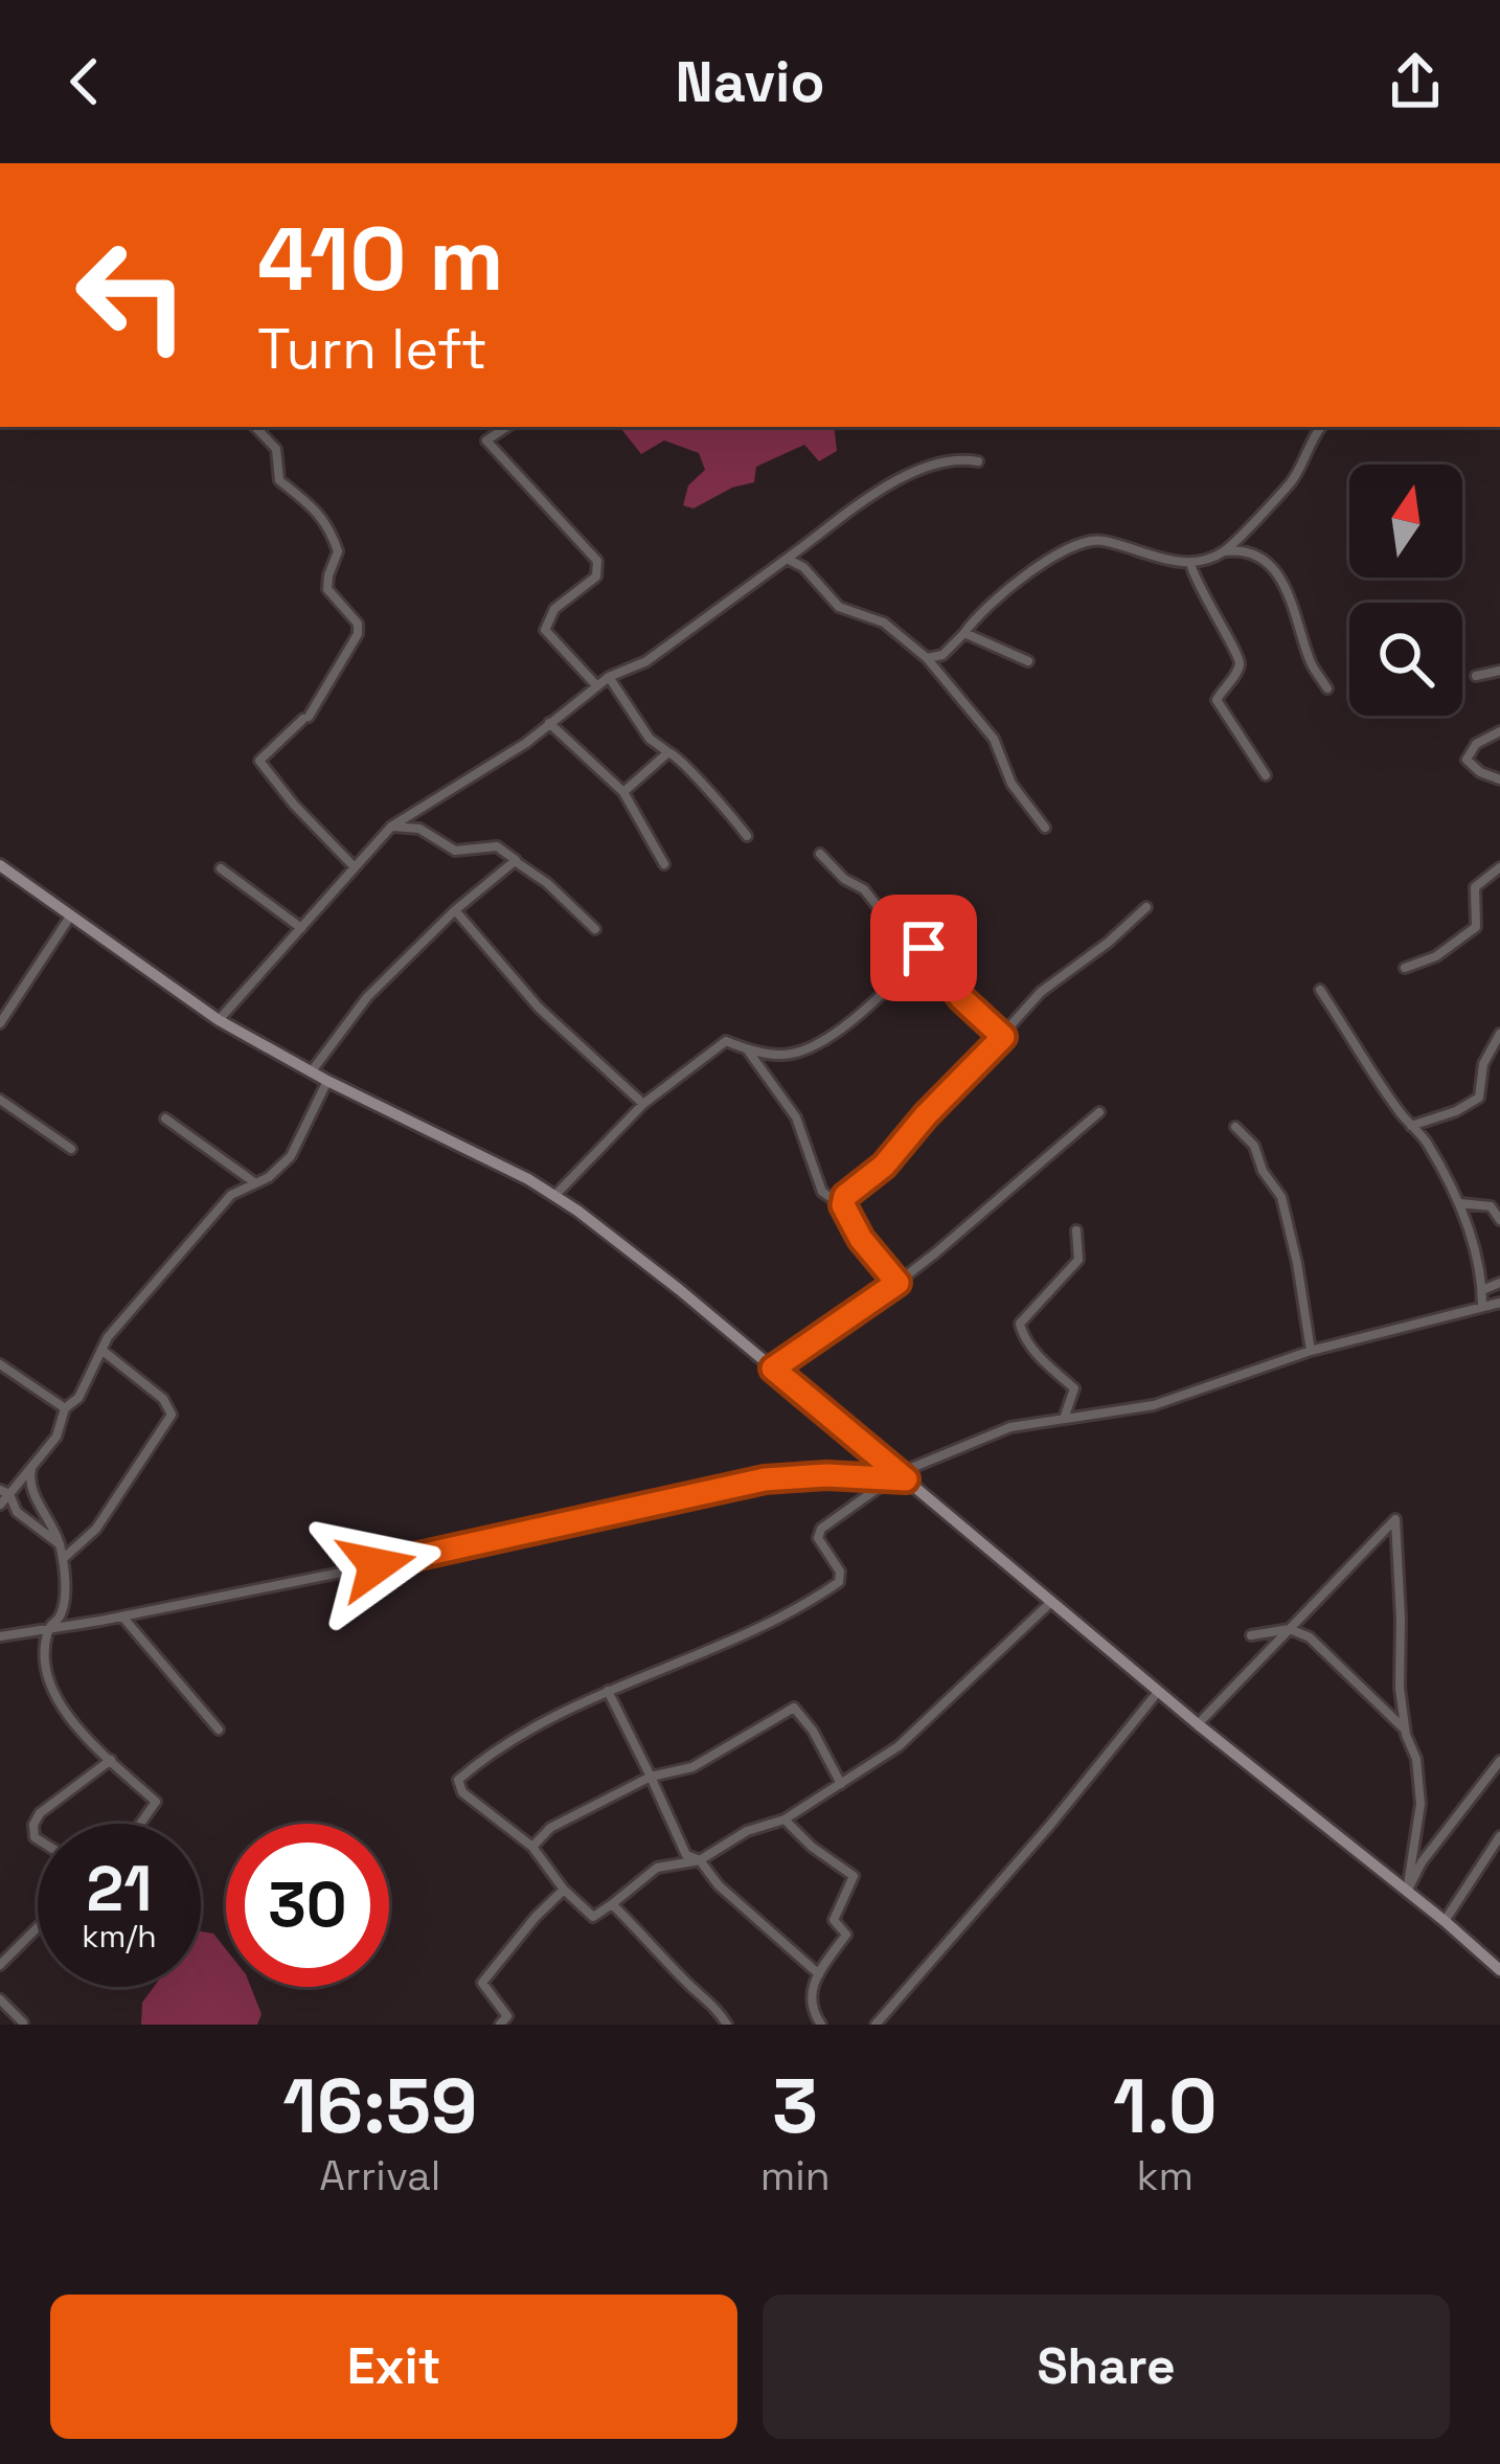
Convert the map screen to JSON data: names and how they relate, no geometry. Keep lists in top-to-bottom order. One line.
{"north":"top","page":{"header":"Navio","turn":["410 m","Turn left"],"speed":"21 km/h","limit":"30","eta":["16:59","Arrival","3","min","1.0","km"],"buttons":["Exit","Share"]}}
